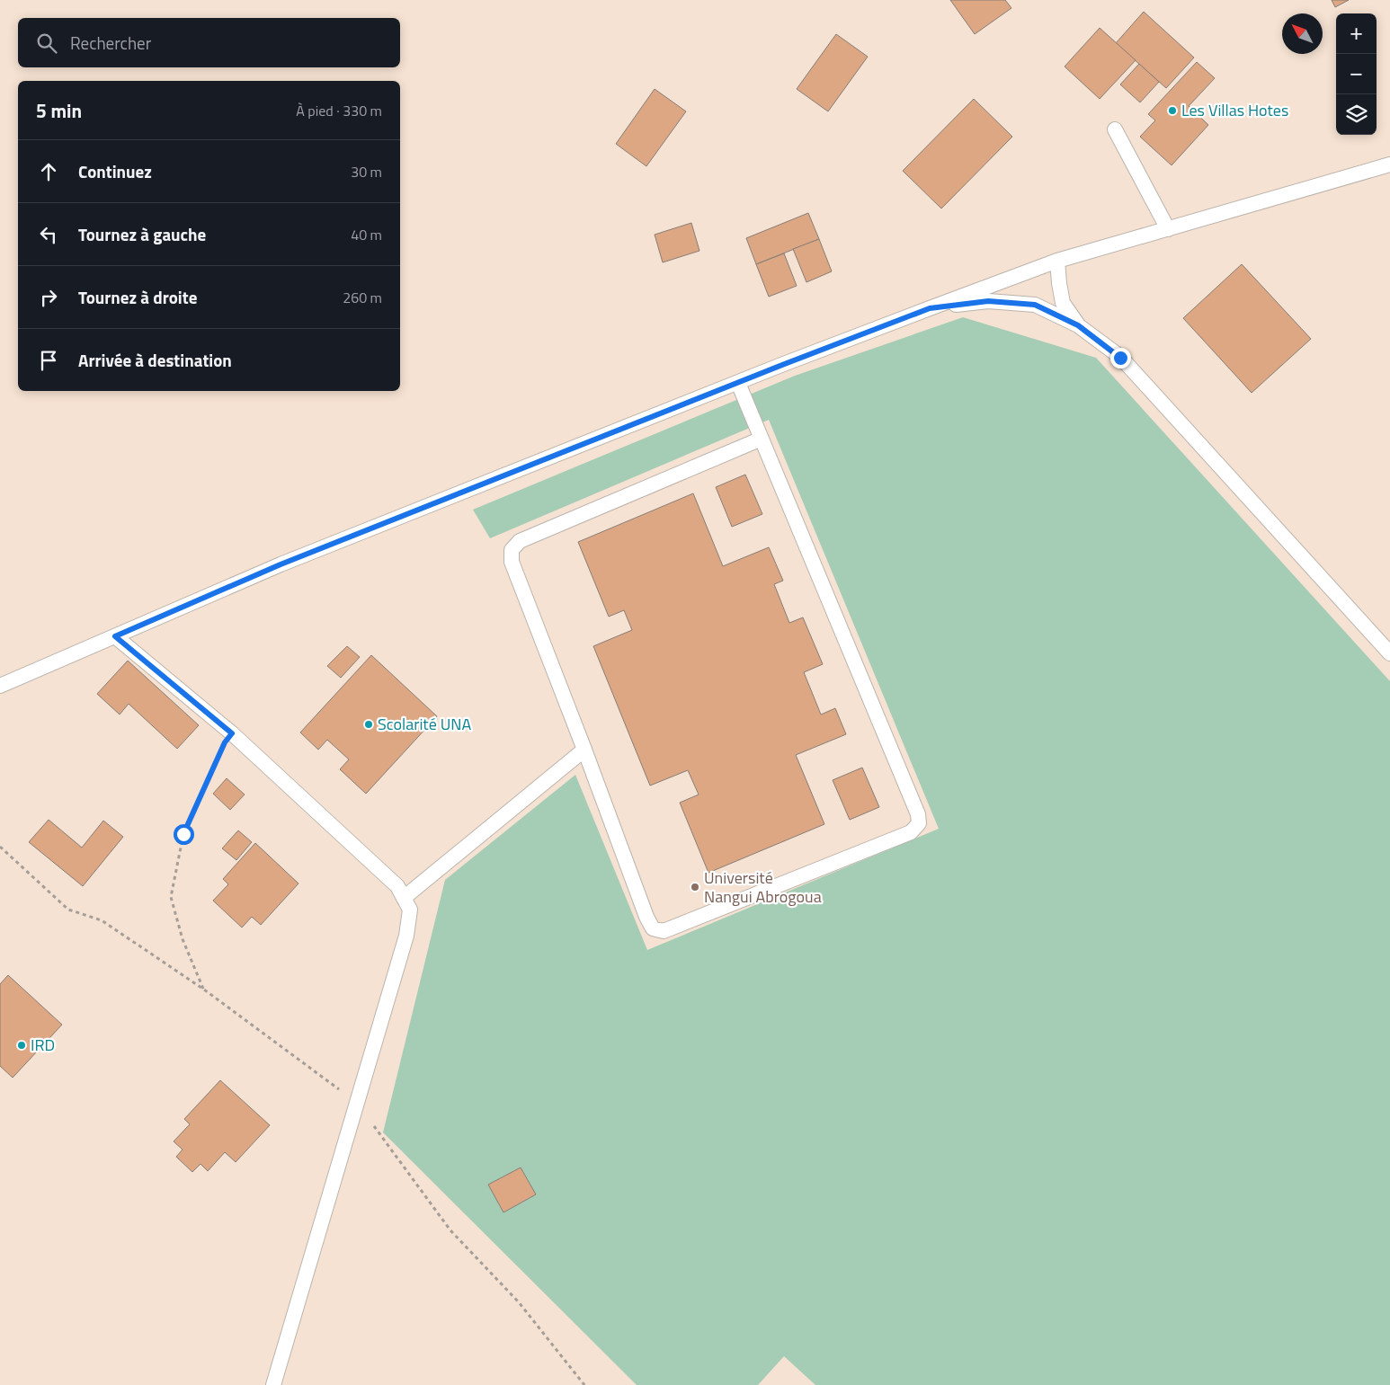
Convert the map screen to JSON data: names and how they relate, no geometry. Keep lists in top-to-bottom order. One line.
{"places":["Les Villas Hotes","Scolarité UNA","Université Nangui Abrogoua","IRD"],"north":"top left","page":{"map_buttons":["+","−"],"search":"Rechercher","heading":["5 min","À pied · 330 m"],"list":[["Continuez","30 m"],["Tournez à gauche","40 m"],["Tournez à droite","260 m"],"Arrivée à destination"]}}
